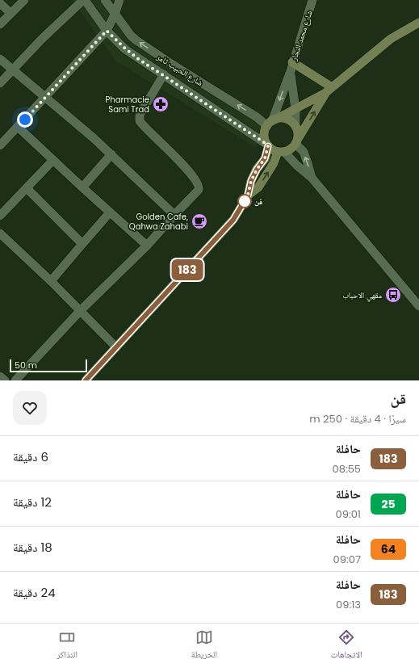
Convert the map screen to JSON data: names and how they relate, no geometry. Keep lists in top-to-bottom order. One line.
{"streets":{"street":["شارع محمد النجار","شارع الحبيب ثامر"]},"crossings":[["شارع محمد النجار","شارع الحبيب ثامر"]],"places":{"pharmacy":["Pharmacie Sami Trad"],"other":["قن"],"cafe":["Golden Cafe, Qahwa Zahabi"],"bus stop":["مقهي الاحباب"]},"lines":["bus line 183"],"scale_bar":"50 m","page":{"on_map":"183","scale":"50 m","heading":["قن","سيرًا · 4 دقيقة · 250 m"],"list":[{"mark":"183","name":"حافلة","note":"08:55","value":"6 دقيقة"},{"mark":"25","name":"حافلة","note":"09:01","value":"12 دقيقة"},{"mark":"64","name":"حافلة","note":"09:07","value":"18 دقيقة"},{"mark":"183","name":"حافلة","note":"09:13","value":"24 دقيقة"}],"tabs":["الاتجاهات","الخريطة","التذاكر"]}}
